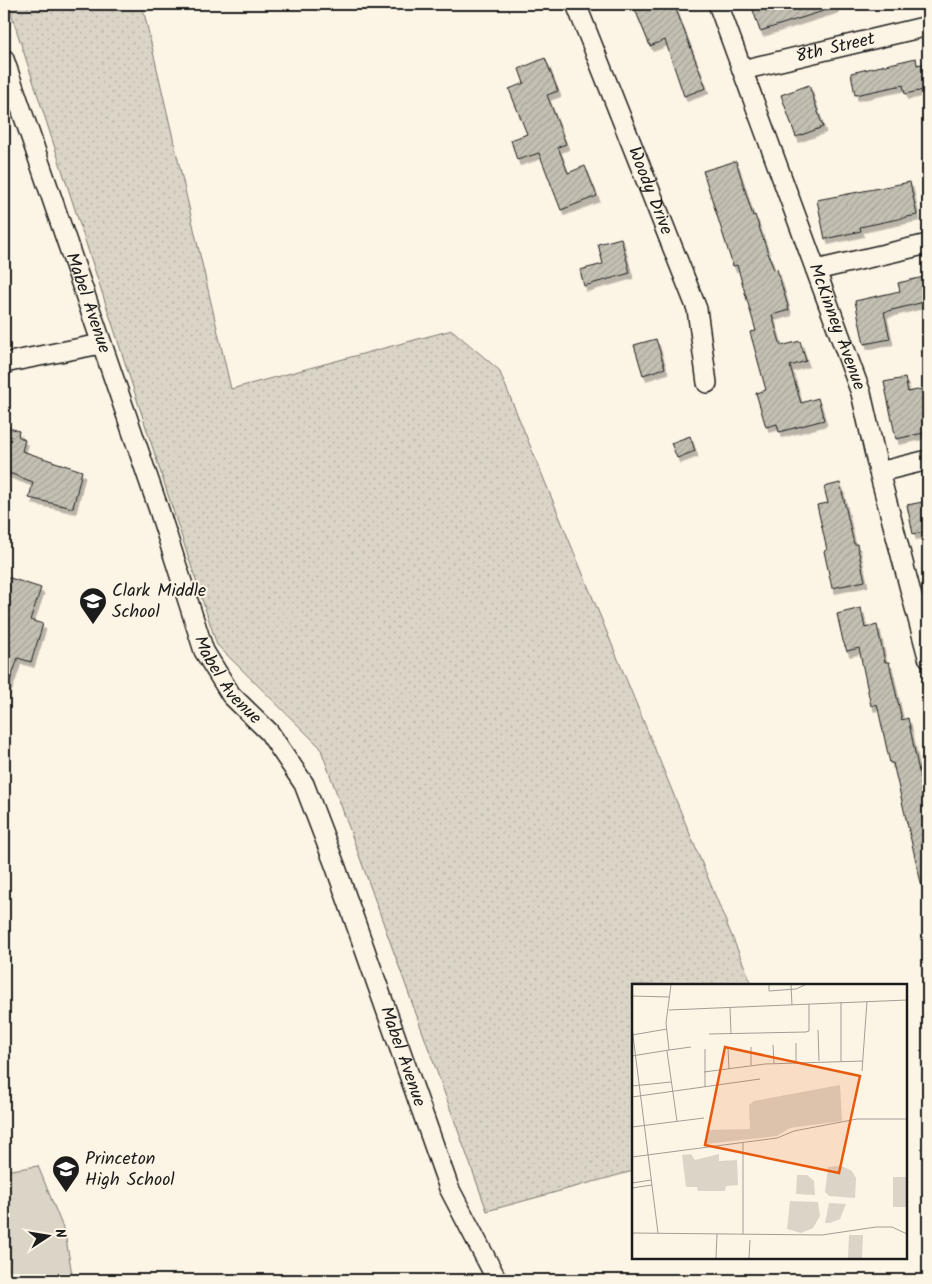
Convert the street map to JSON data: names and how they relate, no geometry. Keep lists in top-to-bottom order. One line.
{"streets":{"street":["8th Street","Woody Drive","Mabel Avenue","McKinney Avenue"]},"crossings":[["8th Street","McKinney Avenue"]],"places":{"school or university":["Clark Middle School","Princeton High School"]},"north":"right"}
